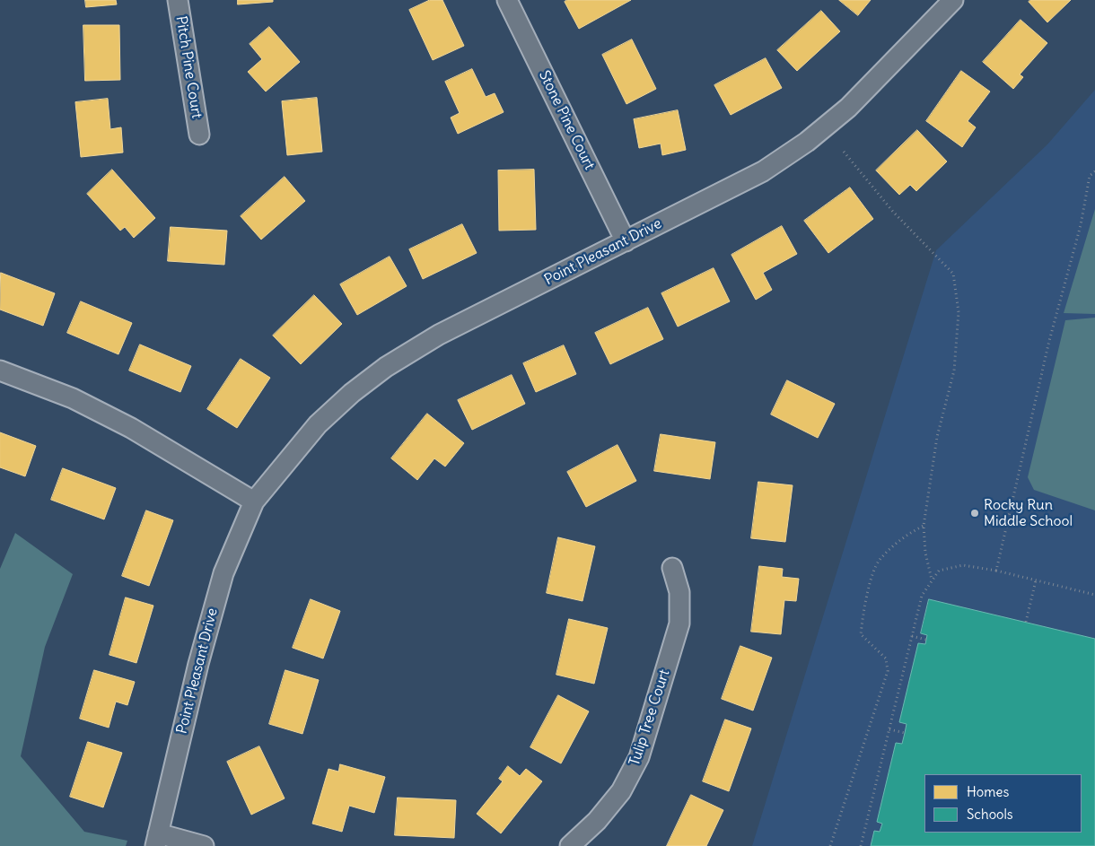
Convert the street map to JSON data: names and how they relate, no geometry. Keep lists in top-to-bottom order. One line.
{"streets":{"street":["Pitch Pine Court","Stone Pine Court","Point Pleasant Drive","Tulip Tree Court"]},"crossings":[["Stone Pine Court","Point Pleasant Drive"]],"places":["Rocky Run Middle School"],"legend":["Homes","Schools"]}
